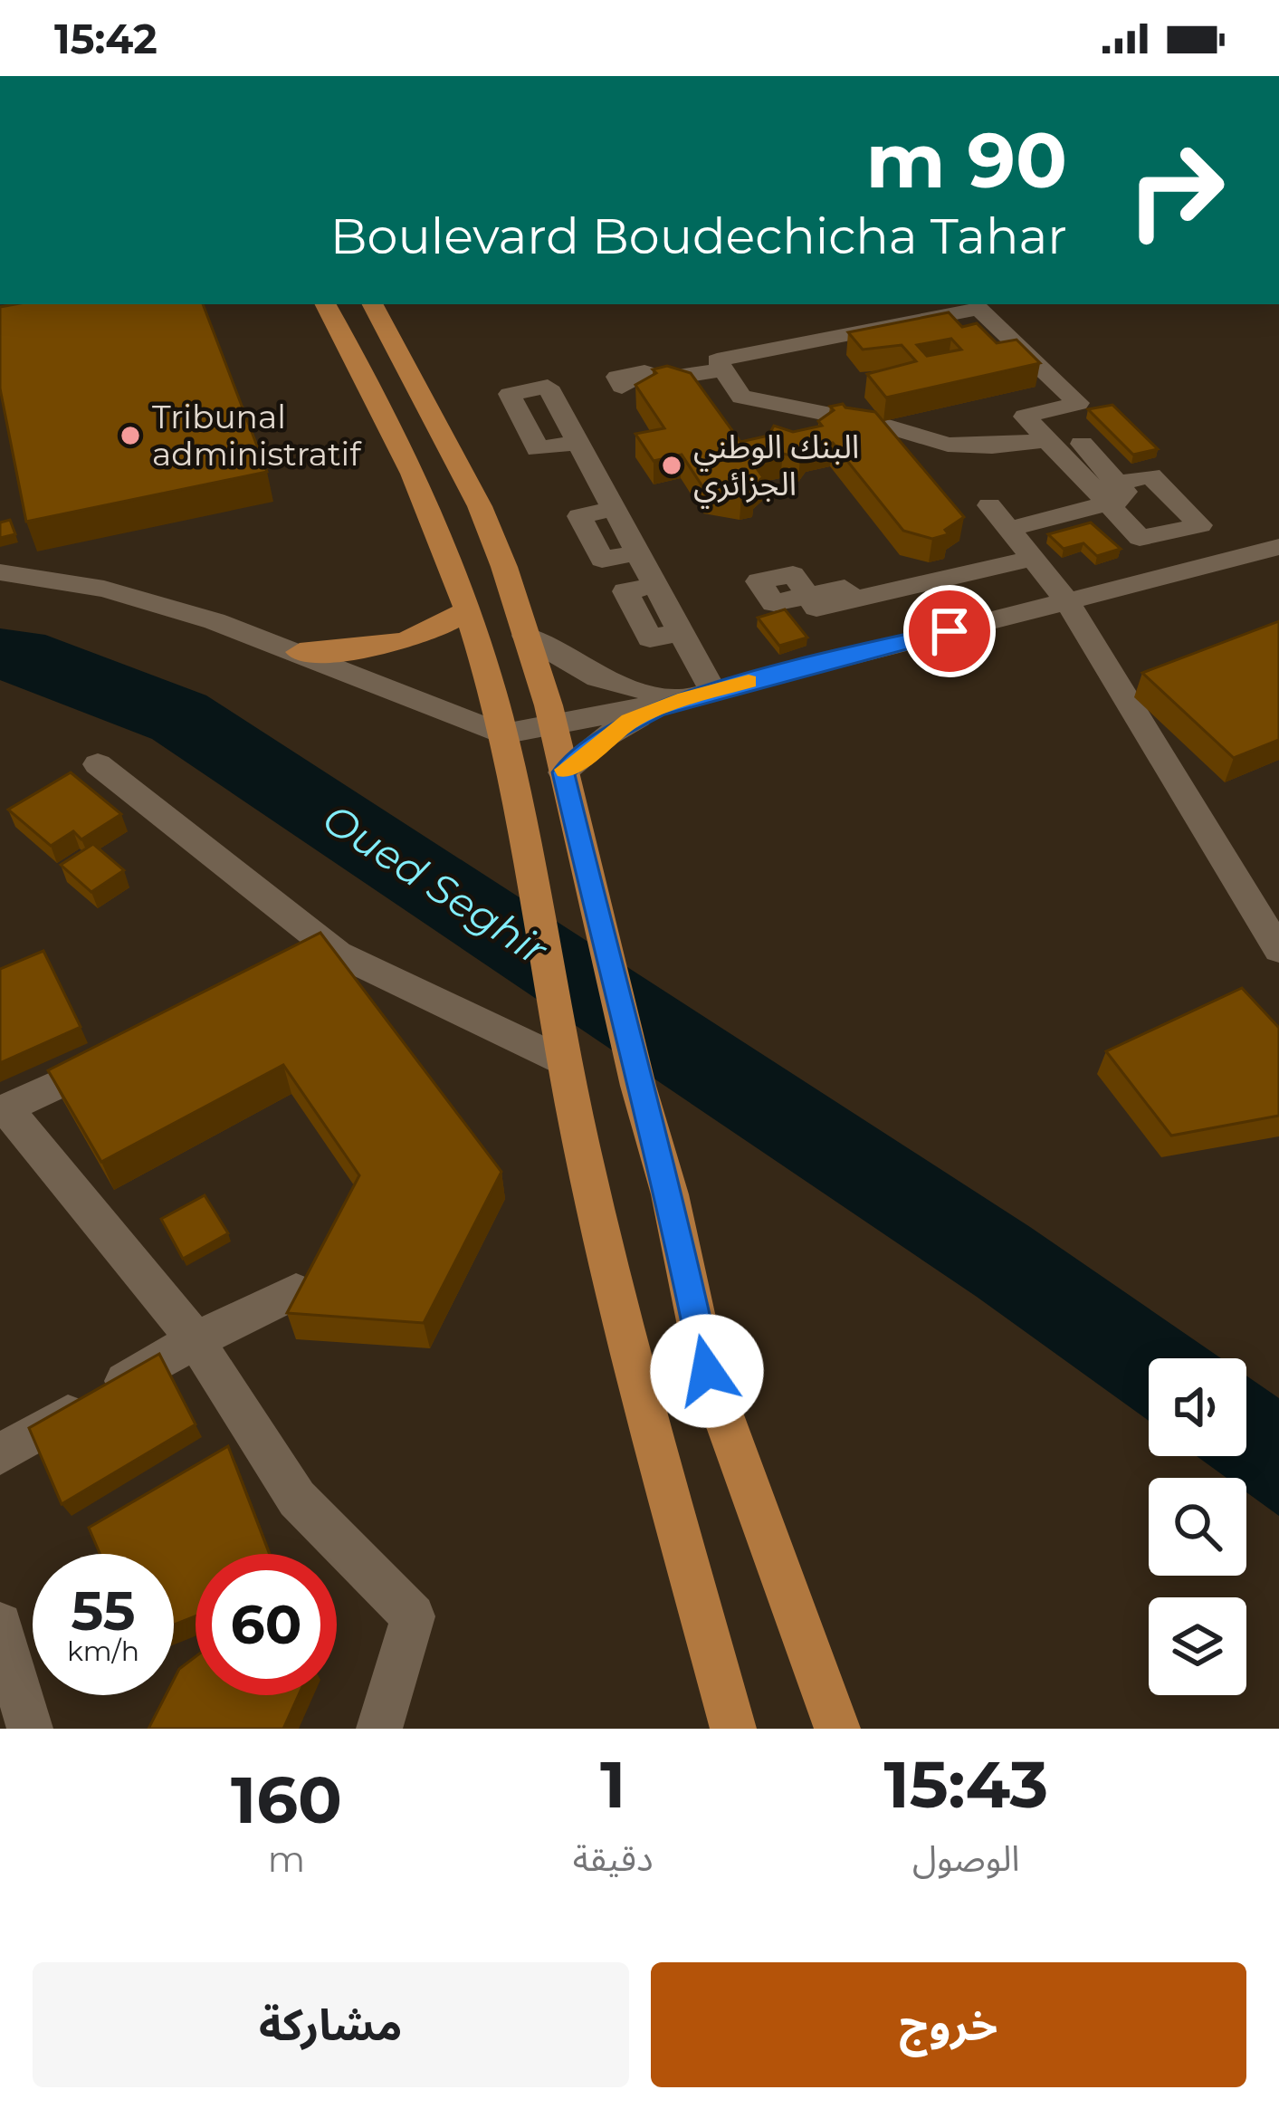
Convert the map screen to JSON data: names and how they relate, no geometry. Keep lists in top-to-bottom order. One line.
{"water":["Oued Seghir"],"places":["Tribunal administratif","البنك الوطني الجزائري"],"page":{"status":"15:42","turn":["90 m","Boulevard Boudechicha Tahar"],"speed":"55 km/h","limit":"60","eta":["15:43","الوصول","1","دقيقة","160","m"],"buttons":["خروج","مشاركة"]}}
